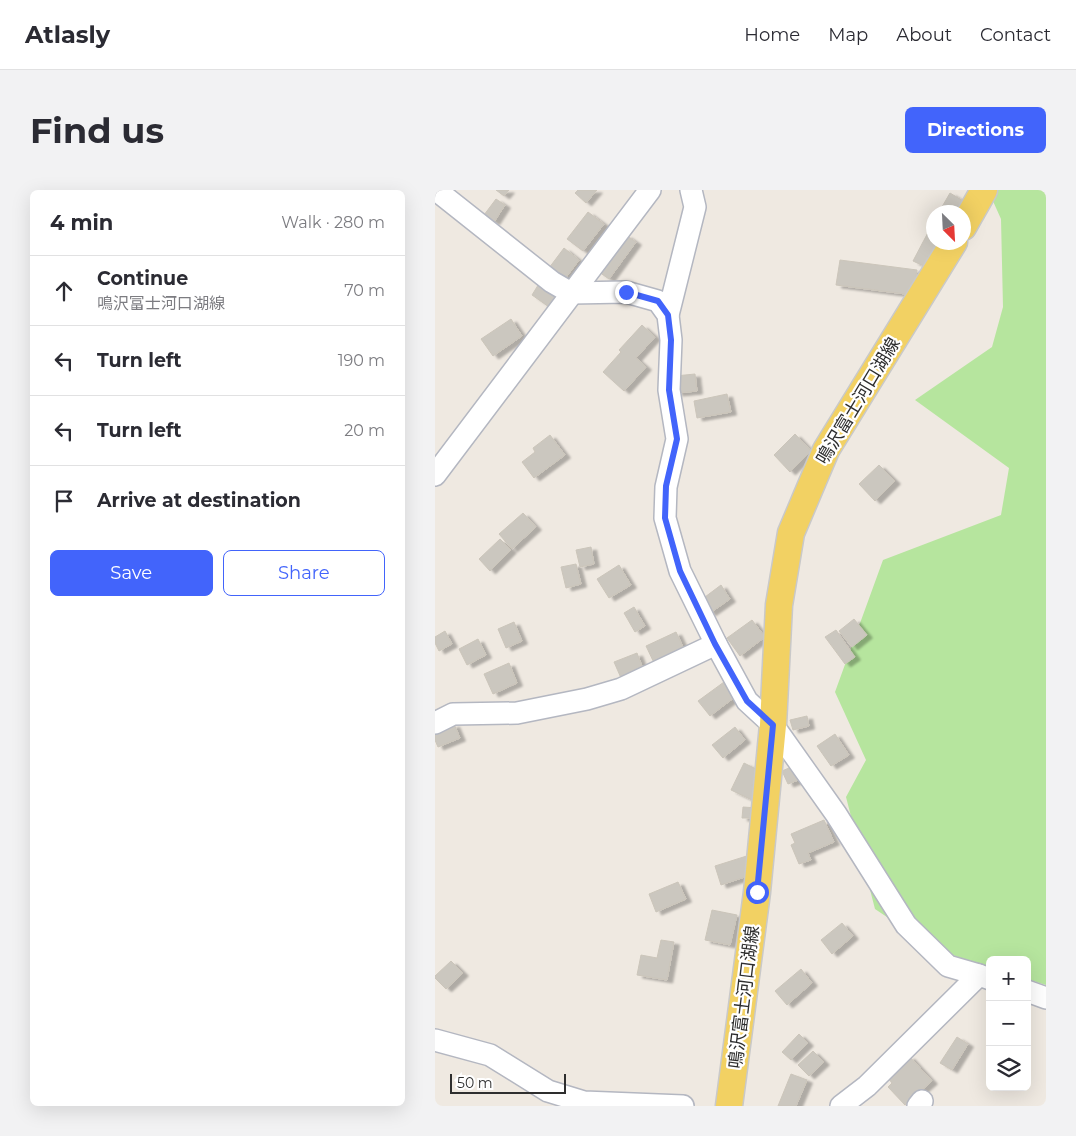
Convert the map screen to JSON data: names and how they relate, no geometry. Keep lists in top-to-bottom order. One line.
{"streets":{"main road":["鳴沢富士河口湖線"]},"scale_bar":"50 m","north":"bottom right","page":{"header":"Atlasly","nav":["Home","Map","About","Contact"],"buttons":["Directions",["Save","Share"]],"title":"Find us","heading":["4 min","Walk · 280 m"],"list":[["Continue","鳴沢富士河口湖線","70 m"],["Turn left","190 m"],["Turn left","20 m"],"Arrive at destination"],"map_buttons":["+","−"],"scale":"50 m"}}
